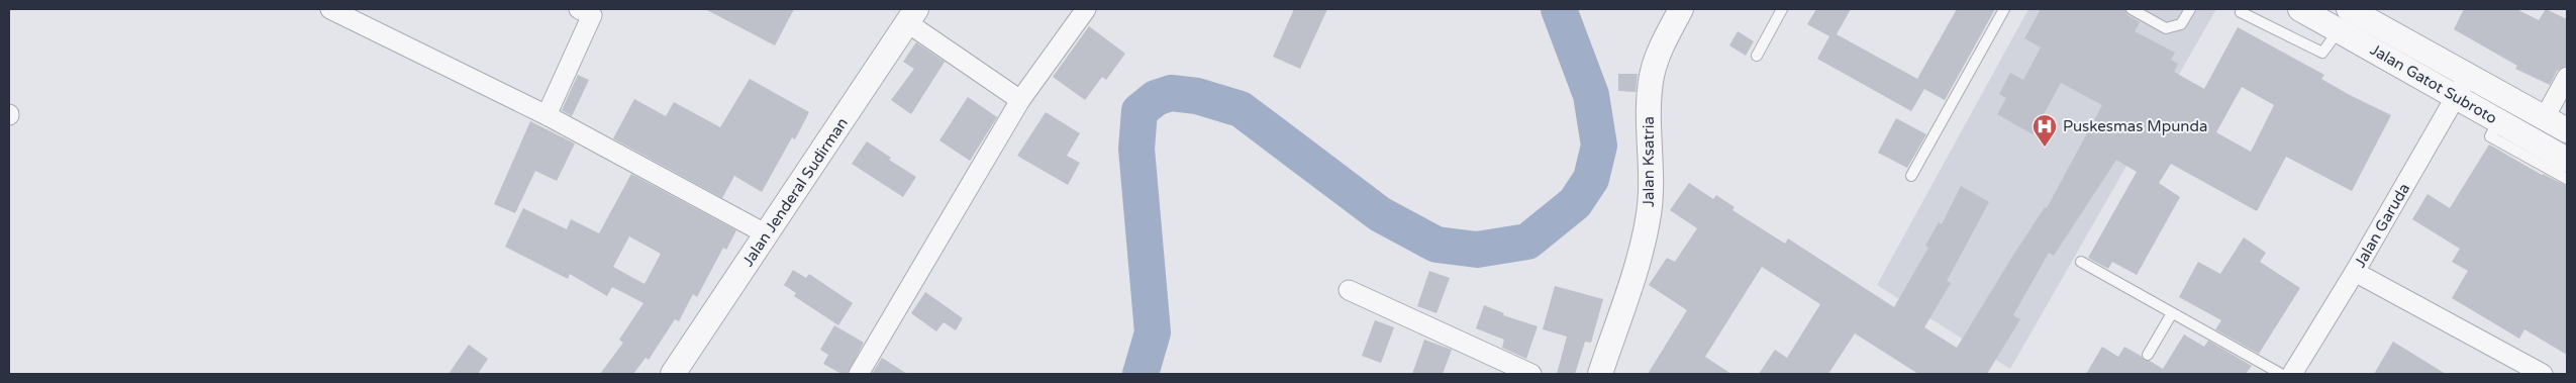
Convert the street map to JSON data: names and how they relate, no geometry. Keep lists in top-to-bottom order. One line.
{"streets":{"street":["Jalan Gatot Subroto","Jalan Ksatria","Jalan Jenderal Sudirman","Jalan Garuda"]},"crossings":[["Jalan Gatot Subroto","Jalan Garuda"]],"places":{"hospital":["Puskesmas Mpunda"]}}
